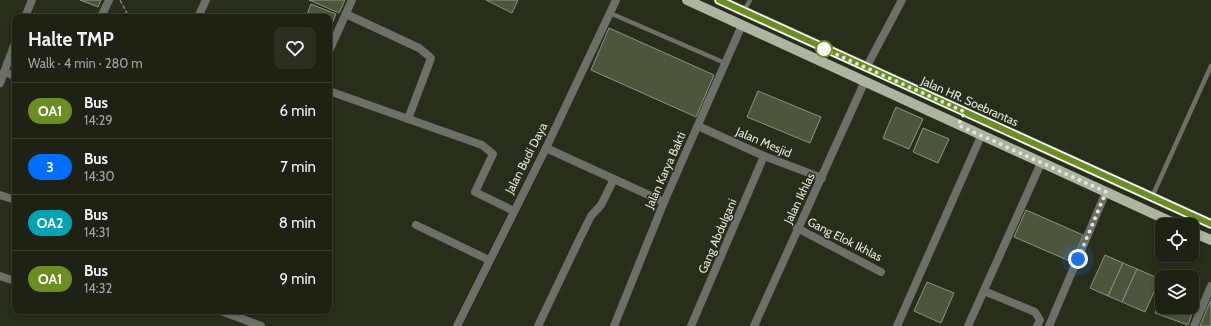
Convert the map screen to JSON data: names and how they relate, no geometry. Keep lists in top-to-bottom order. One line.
{"streets":{"main road":["Jalan HR. Soebrantas"],"street":["Jalan Mesjid","Jalan Budi Daya","Jalan Karya Bakti","Jalan Ikhlas","Gang Abdulgani","Gang Elok Ikhlas"]},"crossings":[["Jalan Mesjid","Jalan Karya Bakti"],["Jalan Mesjid","Jalan Ikhlas"],["Jalan Mesjid","Gang Abdulgani"],["Jalan Ikhlas","Gang Elok Ikhlas"]],"lines":["bus line OA1"],"page":{"heading":["Halte TMP","Walk · 4 min · 280 m"],"list":[{"mark":"OA1","name":"Bus","note":"14:29","value":"6 min"},{"mark":"3","name":"Bus","note":"14:30","value":"7 min"},{"mark":"OA2","name":"Bus","note":"14:31","value":"8 min"},{"mark":"OA1","name":"Bus","note":"14:32","value":"9 min"}]}}
